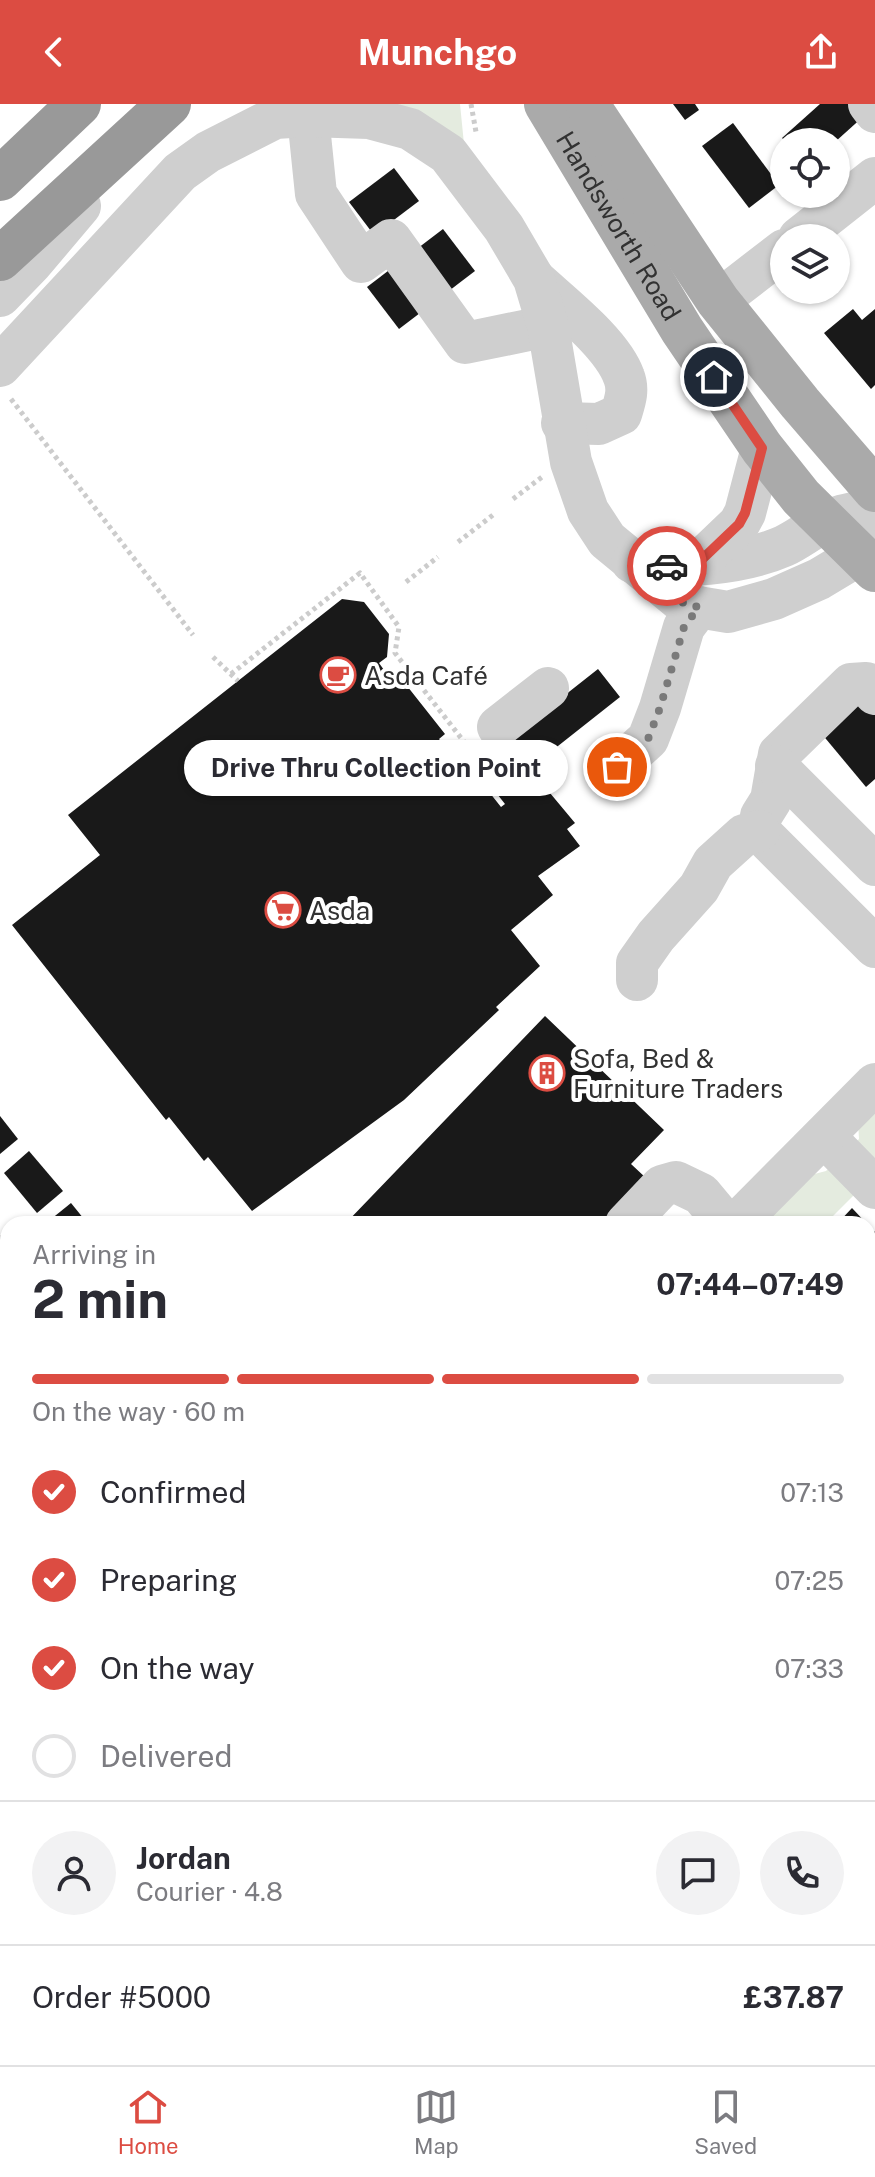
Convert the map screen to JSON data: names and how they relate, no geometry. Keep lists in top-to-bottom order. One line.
{"streets":{"main road":["Handsworth Road"]},"places":{"cafe":["Asda Café"],"other":["Drive Thru Collection Point"],"supermarket":["Asda"],"building":["Sofa, Bed & Furniture Traders"]},"page":{"header":"Munchgo","bubble":"Drive Thru Collection Point","heading":["2 min","Arriving in","07:44–07:49"],"panel":["Jordan","Courier · 4.8","Order #5000","£37.87"],"bar":"On the way · 60 m","list":[["Confirmed","07:13"],["Preparing","07:25"],["On the way","07:33"],"Delivered"],"tabs":["Home","Map","Saved"]}}
